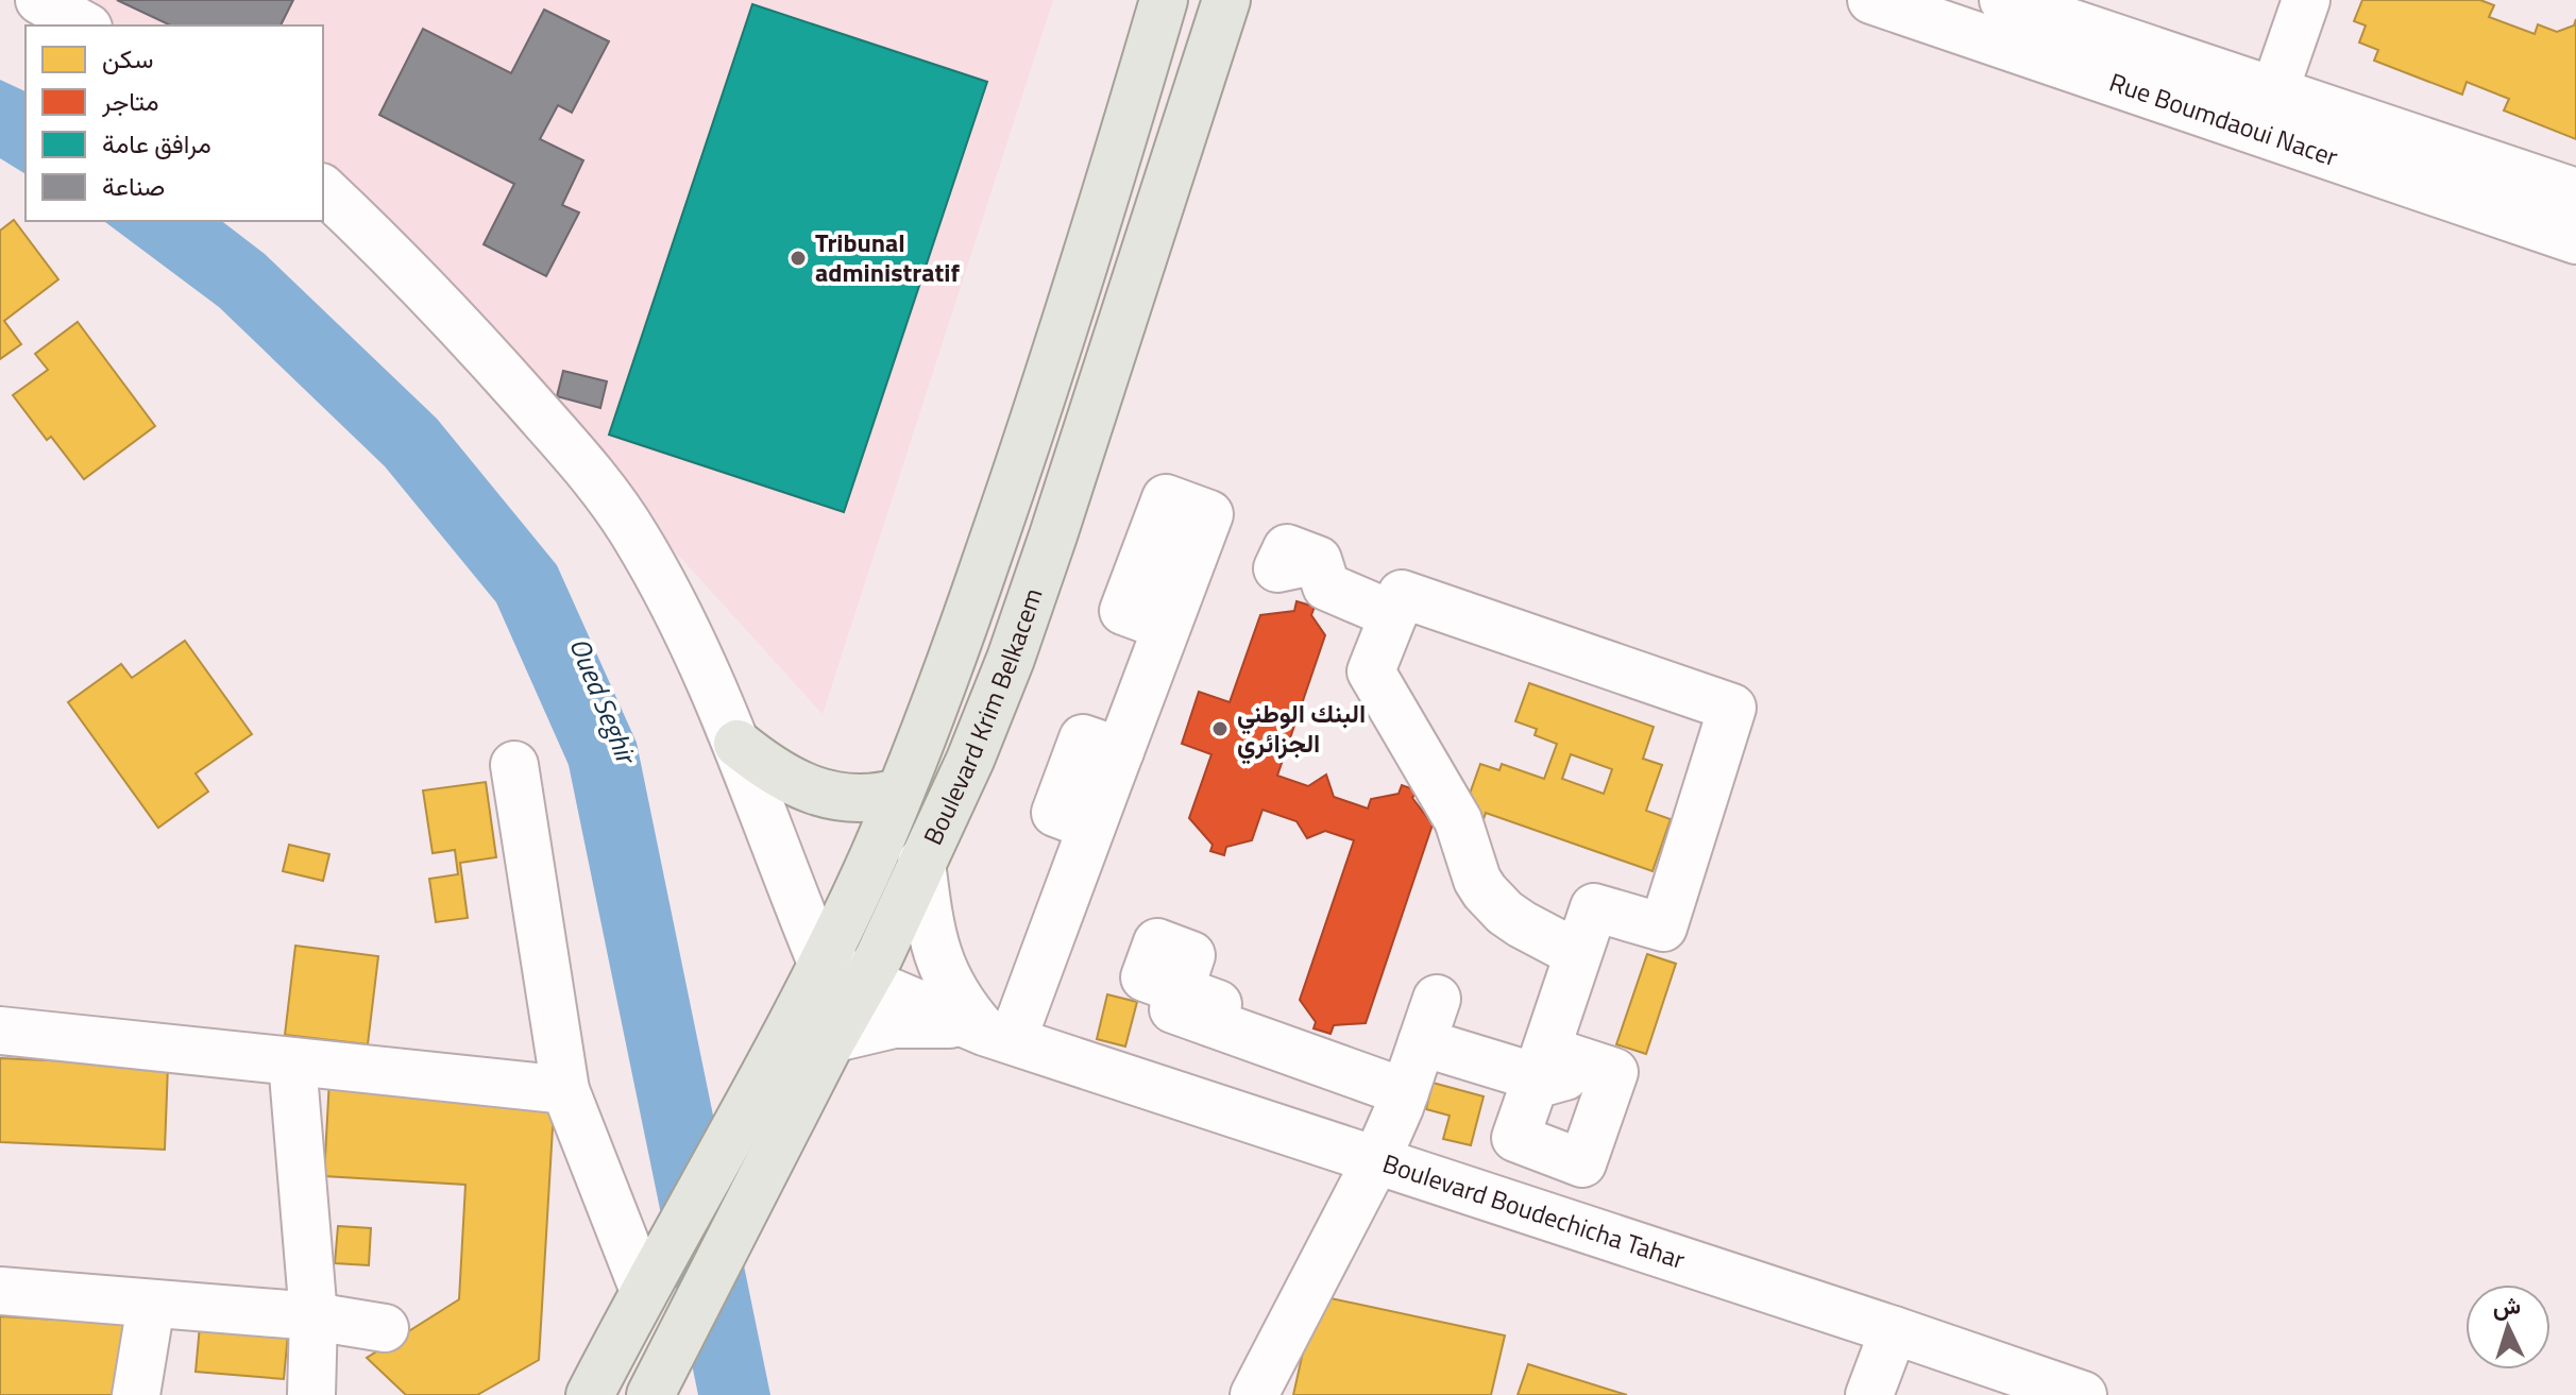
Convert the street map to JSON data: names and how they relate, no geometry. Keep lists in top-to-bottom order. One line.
{"streets":{"main road":["Boulevard Krim Belkacem"],"street":["Rue Boumdaoui Nacer","Boulevard Boudechicha Tahar"]},"crossings":[["Boulevard Krim Belkacem","Boulevard Boudechicha Tahar"]],"water":["Oued Seghir"],"places":["Tribunal administratif","البنك الوطني الجزائري"],"legend":["سكن","متاجر","مرافق عامة","صناعة"],"north":"top"}
